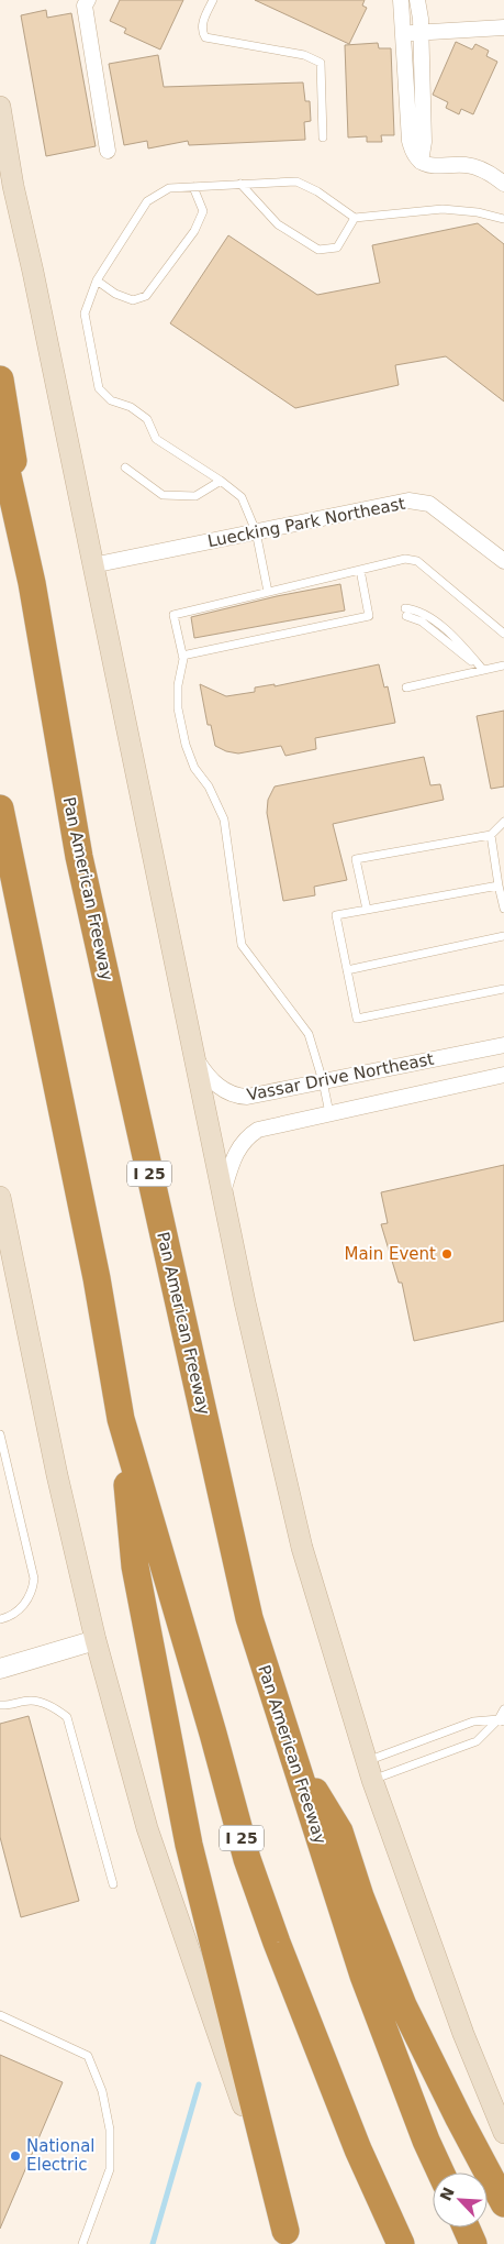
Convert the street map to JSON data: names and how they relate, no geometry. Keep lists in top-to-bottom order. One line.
{"streets":{"highway":["Pan American Freeway","I 25"],"street":["Luecking Park Northeast","Vassar Drive Northeast"]},"places":["Main Event","National Electric"],"north":"top left"}
